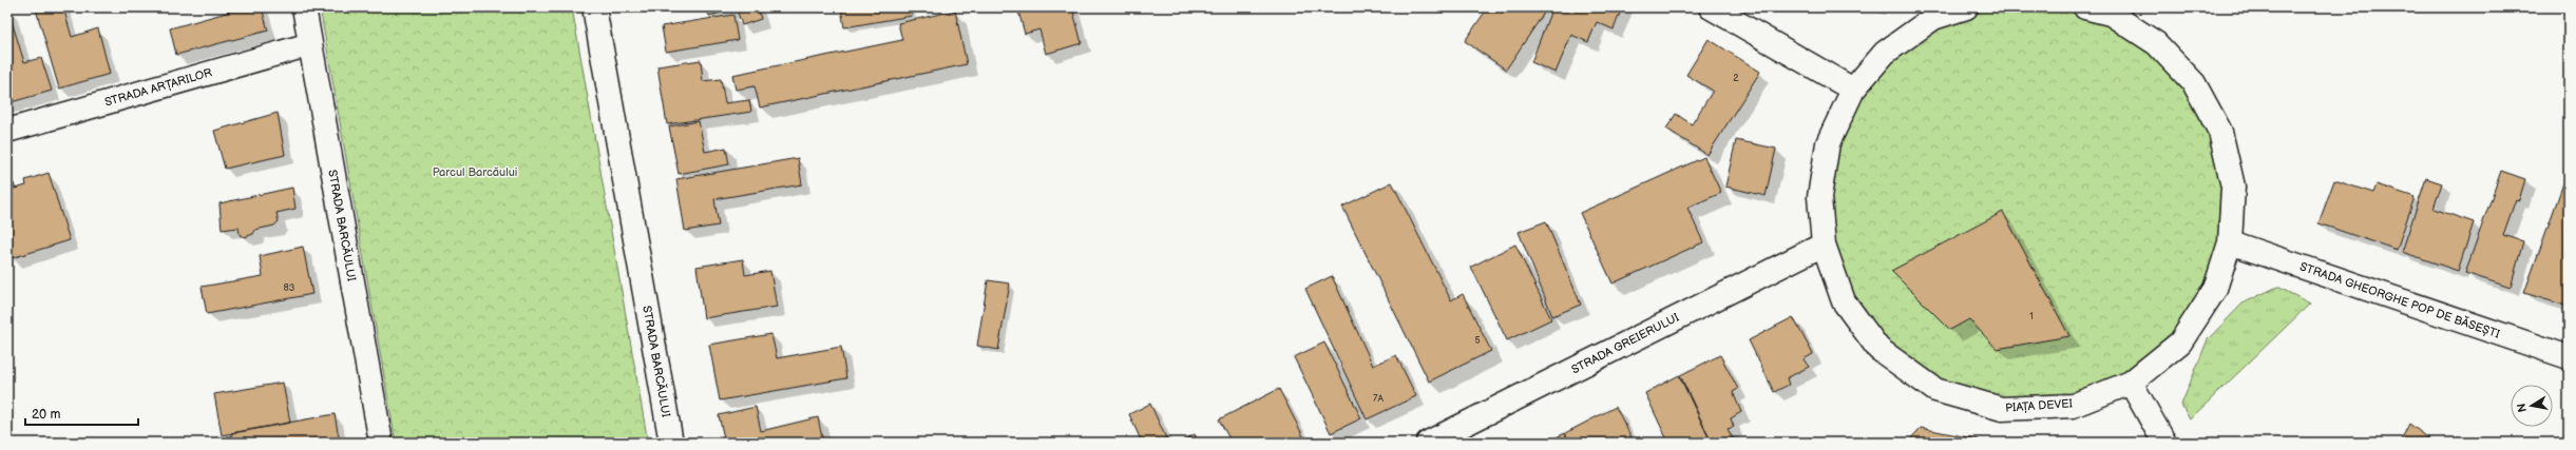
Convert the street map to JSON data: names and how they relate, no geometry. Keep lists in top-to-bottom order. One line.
{"streets":{"street":["STRADA ARȚARILOR","STRADA BARCĂULUI","STRADA GHEORGHE POP DE BĂSEȘTI","STRADA GREIERULUI","PIAȚA DEVEI"]},"crossings":[["STRADA ARȚARILOR","STRADA BARCĂULUI"],["STRADA GHEORGHE POP DE BĂSEȘTI","PIAȚA DEVEI"],["STRADA GREIERULUI","PIAȚA DEVEI"]],"parks":["Parcul Barcăului"],"house_numbers":["2","83","1","5","7A"],"scale_bar":"20 m","north":"left"}
